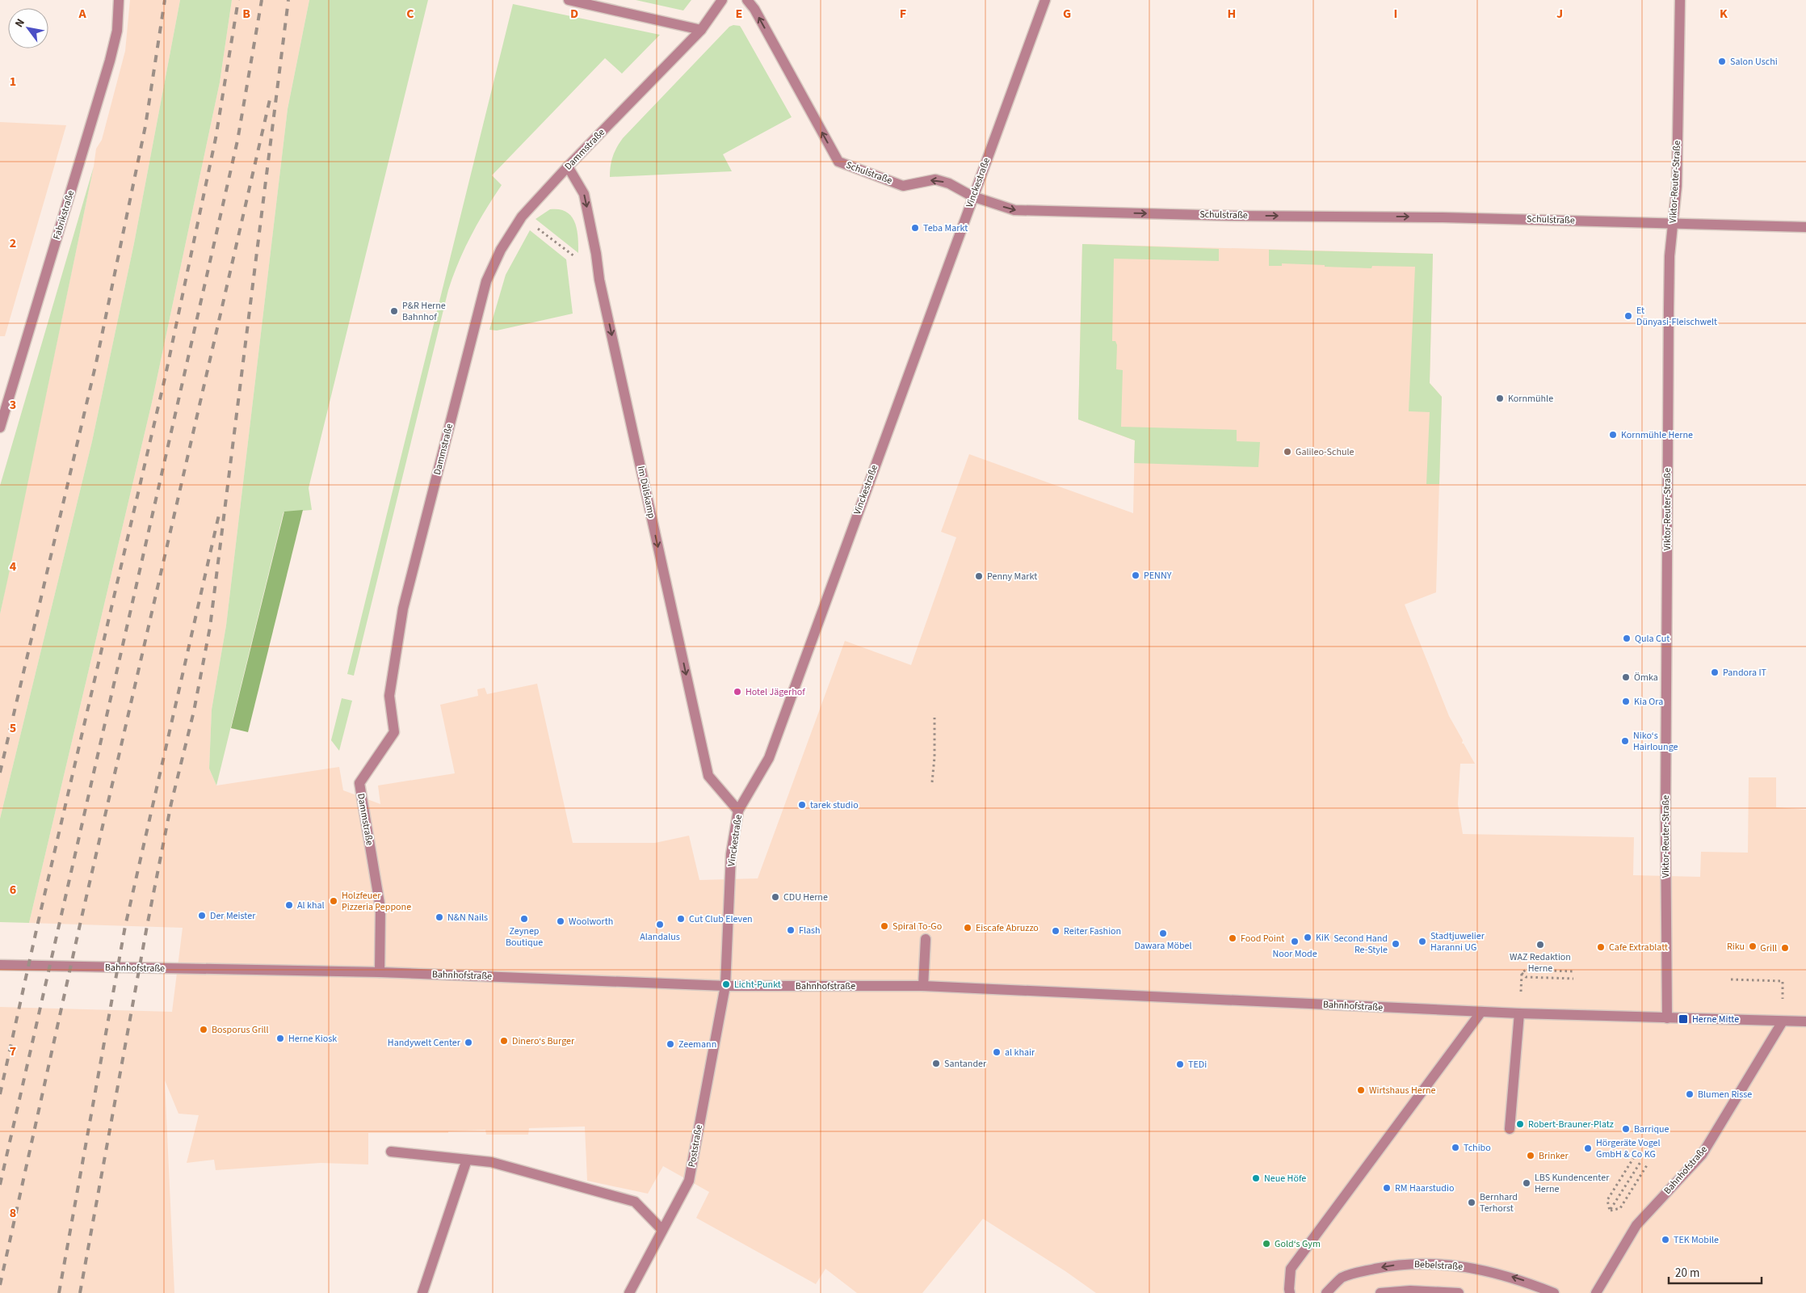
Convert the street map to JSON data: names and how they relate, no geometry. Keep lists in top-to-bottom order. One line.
{"streets":{"street":["Dammstraße","Schulstraße","Viktor-Reuter-Straße","Vinckestraße","Fabrikstraße","Im Dülskamp","Bahnhofstraße","Poststraße","Bebelstraße"]},"crossings":[["Dammstraße","Im Dülskamp"],["Dammstraße","Bahnhofstraße"],["Schulstraße","Viktor-Reuter-Straße"],["Schulstraße","Vinckestraße"],["Viktor-Reuter-Straße","Bahnhofstraße"],["Vinckestraße","Im Dülskamp"],["Vinckestraße","Bahnhofstraße"],["Vinckestraße","Poststraße"],["Bahnhofstraße","Poststraße"]],"one_way":["Im Dülskamp"],"places":{"other":["Salon Uschi","Teba Markt","P&R Herne Bahnhof","Et Dünyasi-Fleischwelt","Kornmühle","Kornmühle Herne","Galileo-Schule","PENNY","Penny Markt","Qula Cut","Pandora IT","Ömka","Hotel Jägerhof","Kia Ora","Niko‘s Hairlounge","tarek studio","CDU Herne","Holzfeuer Pizzeria Peppone","Al khal","Der Meister","N&N Nails","Zeynep Boutique","Cut Club Eleven","Woolworth","Alandalus","Spiral To-Go","Eiscafe Abruzzo","Flash","Reiter Fashion","Dawara Möbel","KiK","Food Point","Noor Mode","Stadtjuwelier Haranni UG","Second Hand Re-Style","WAZ Redaktion Herne","Riku","Cafe Extrablatt","Grill","Licht-Punkt","Bosporus Grill","Herne Kiosk","Dinero‘s Burger","Handywelt Center","Zeemann","al khair","Santander","TEDi","Wirtshaus Herne","Blumen Risse","Robert-Brauner-Platz","Barrique","Tchibo","Hörgeräte Vogel GmbH & Co KG","Brinker","Neue Höfe","LBS Kundencenter Herne","RM Haarstudio","Bernhard Terhorst","TEK Mobile","Gold‘s Gym"],"transit":["Herne Mitte"]},"scale_bar":"20 m","north":"top left","grid":{"columns":["A","B","C","D","E","F","G","H","I","J","K"],"rows":["1","2","3","4","5","6","7","8"]}}
